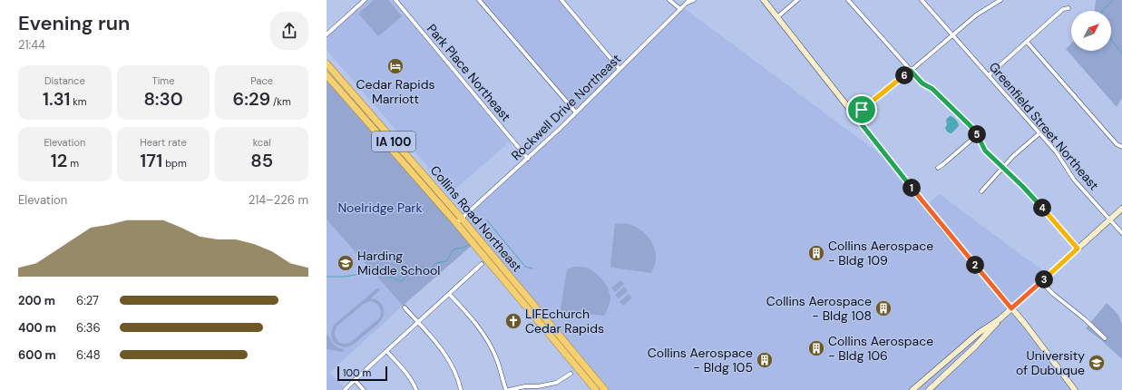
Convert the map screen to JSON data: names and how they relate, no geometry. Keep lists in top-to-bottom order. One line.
{"streets":{"highway":["IA 100","Collins Road Northeast"],"street":["Park Place Northeast","Rockwell Drive Northeast","Greenfield Street Northeast"]},"crossings":[["Park Place Northeast","Rockwell Drive Northeast"],["Rockwell Drive Northeast","Collins Road Northeast"]],"parks":["Noelridge Park"],"places":{"hotel":["Cedar Rapids Marriott"],"building":["Collins Aerospace - Bldg 109","Collins Aerospace - Bldg 108","Collins Aerospace - Bldg 106","Collins Aerospace - Bldg 105"],"school or university":["Harding Middle School","University of Dubuque"],"church":["LIFEchurch Cedar Rapids"]},"scale_bar":"100 m","north":"top right","page":{"heading":["Evening run","21:44"],"stats":[["Distance","1.31 km"],["Time","8:30"],["Pace","6:29 /km"],["Elevation","12 m"],["Heart rate","171 bpm"],["kcal","85"]],"pins":["6","5","1","4","2","3"],"chart":["Elevation","214–226 m"],"list":[{"name":"200 m","note":"6:27"},{"name":"400 m","note":"6:36"},{"name":"600 m","note":"6:48"}],"scale":"100 m"}}
